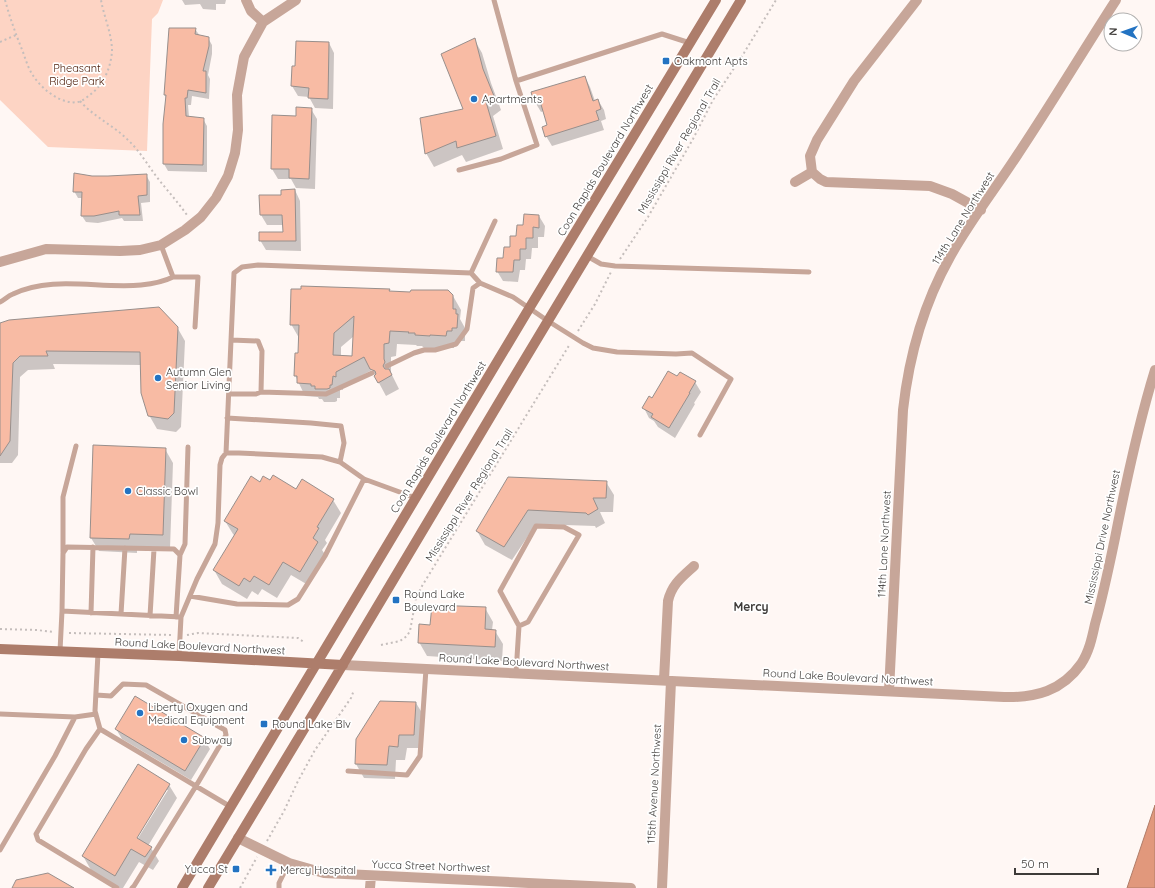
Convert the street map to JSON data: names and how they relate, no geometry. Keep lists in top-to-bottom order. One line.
{"streets":{"main road":["Coon Rapids Boulevard Northwest","Round Lake Boulevard Northwest"],"street":["114th Lane Northwest","Mississippi Drive Northwest","115th Avenue Northwest","Yucca Street Northwest"],"path":["Mississippi River Regional Trail"]},"crossings":[["Coon Rapids Boulevard Northwest","Round Lake Boulevard Northwest"],["114th Lane Northwest","Round Lake Boulevard Northwest"],["Mississippi Drive Northwest","Round Lake Boulevard Northwest"],["Round Lake Boulevard Northwest","115th Avenue Northwest"]],"districts":["Mercy"],"parks":["Pheasant Ridge Park"],"places":{"transit":["Oakmont Apts","Round Lake Boulevard","Round Lake Blv","Yucca St"],"other":["Apartments","Autumn Glen Senior Living","Classic Bowl","Liberty Oxygen and Medical Equipment","Subway"],"health":["Mercy Hospital"]},"scale_bar":"50 m","north":"left"}
